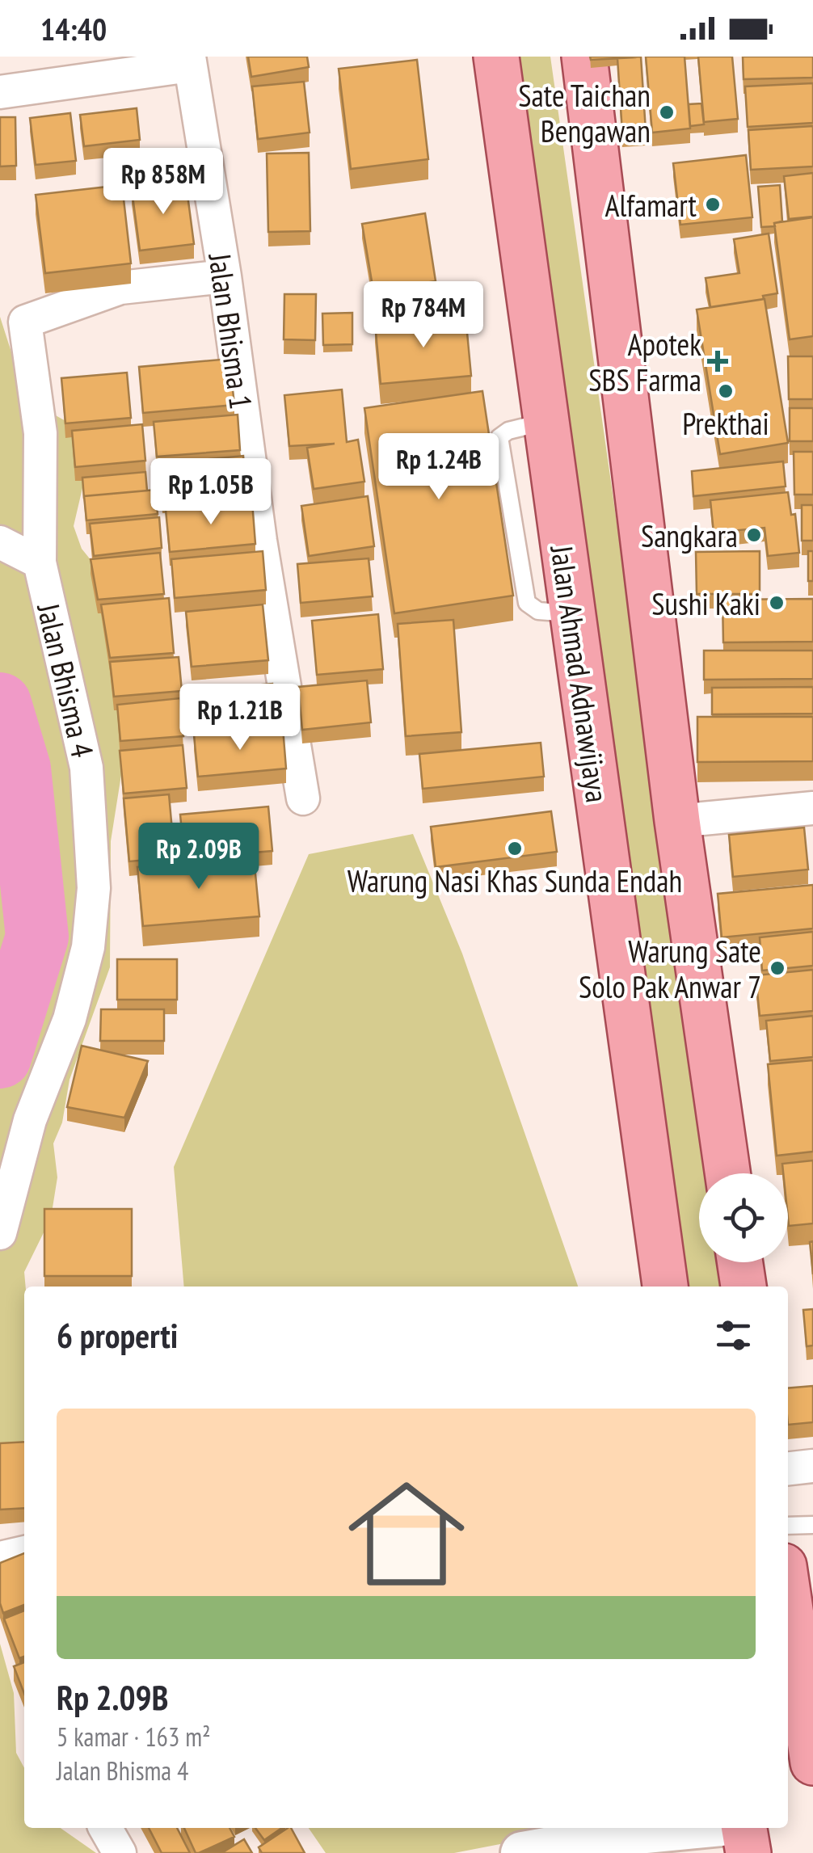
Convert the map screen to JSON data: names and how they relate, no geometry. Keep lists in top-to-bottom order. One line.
{"streets":{"main road":["Jalan Ahmad Adnawijaya"],"street":["Jalan Bhisma 1","Jalan Bhisma 4"]},"crossings":[["Jalan Bhisma 1","Jalan Bhisma 4"]],"places":{"other":["Sate Taichan Bengawan","Alfamart","Prekthai","Sangkara","Sushi Kaki","Warung Nasi Khas Sunda Endah","Warung Sate Solo Pak Anwar 7"],"health":["Apotek SBS Farma"]},"page":{"status":"14:40","price":["Rp 858M","Rp 784M","Rp 1.24B","Rp 1.05B","Rp 1.21B","Rp 2.09B"],"heading":"6 properti","list":[{"name":"Rp 2.09B","note":"5 kamar · 163 m² · Jalan Bhisma 4"}]}}
